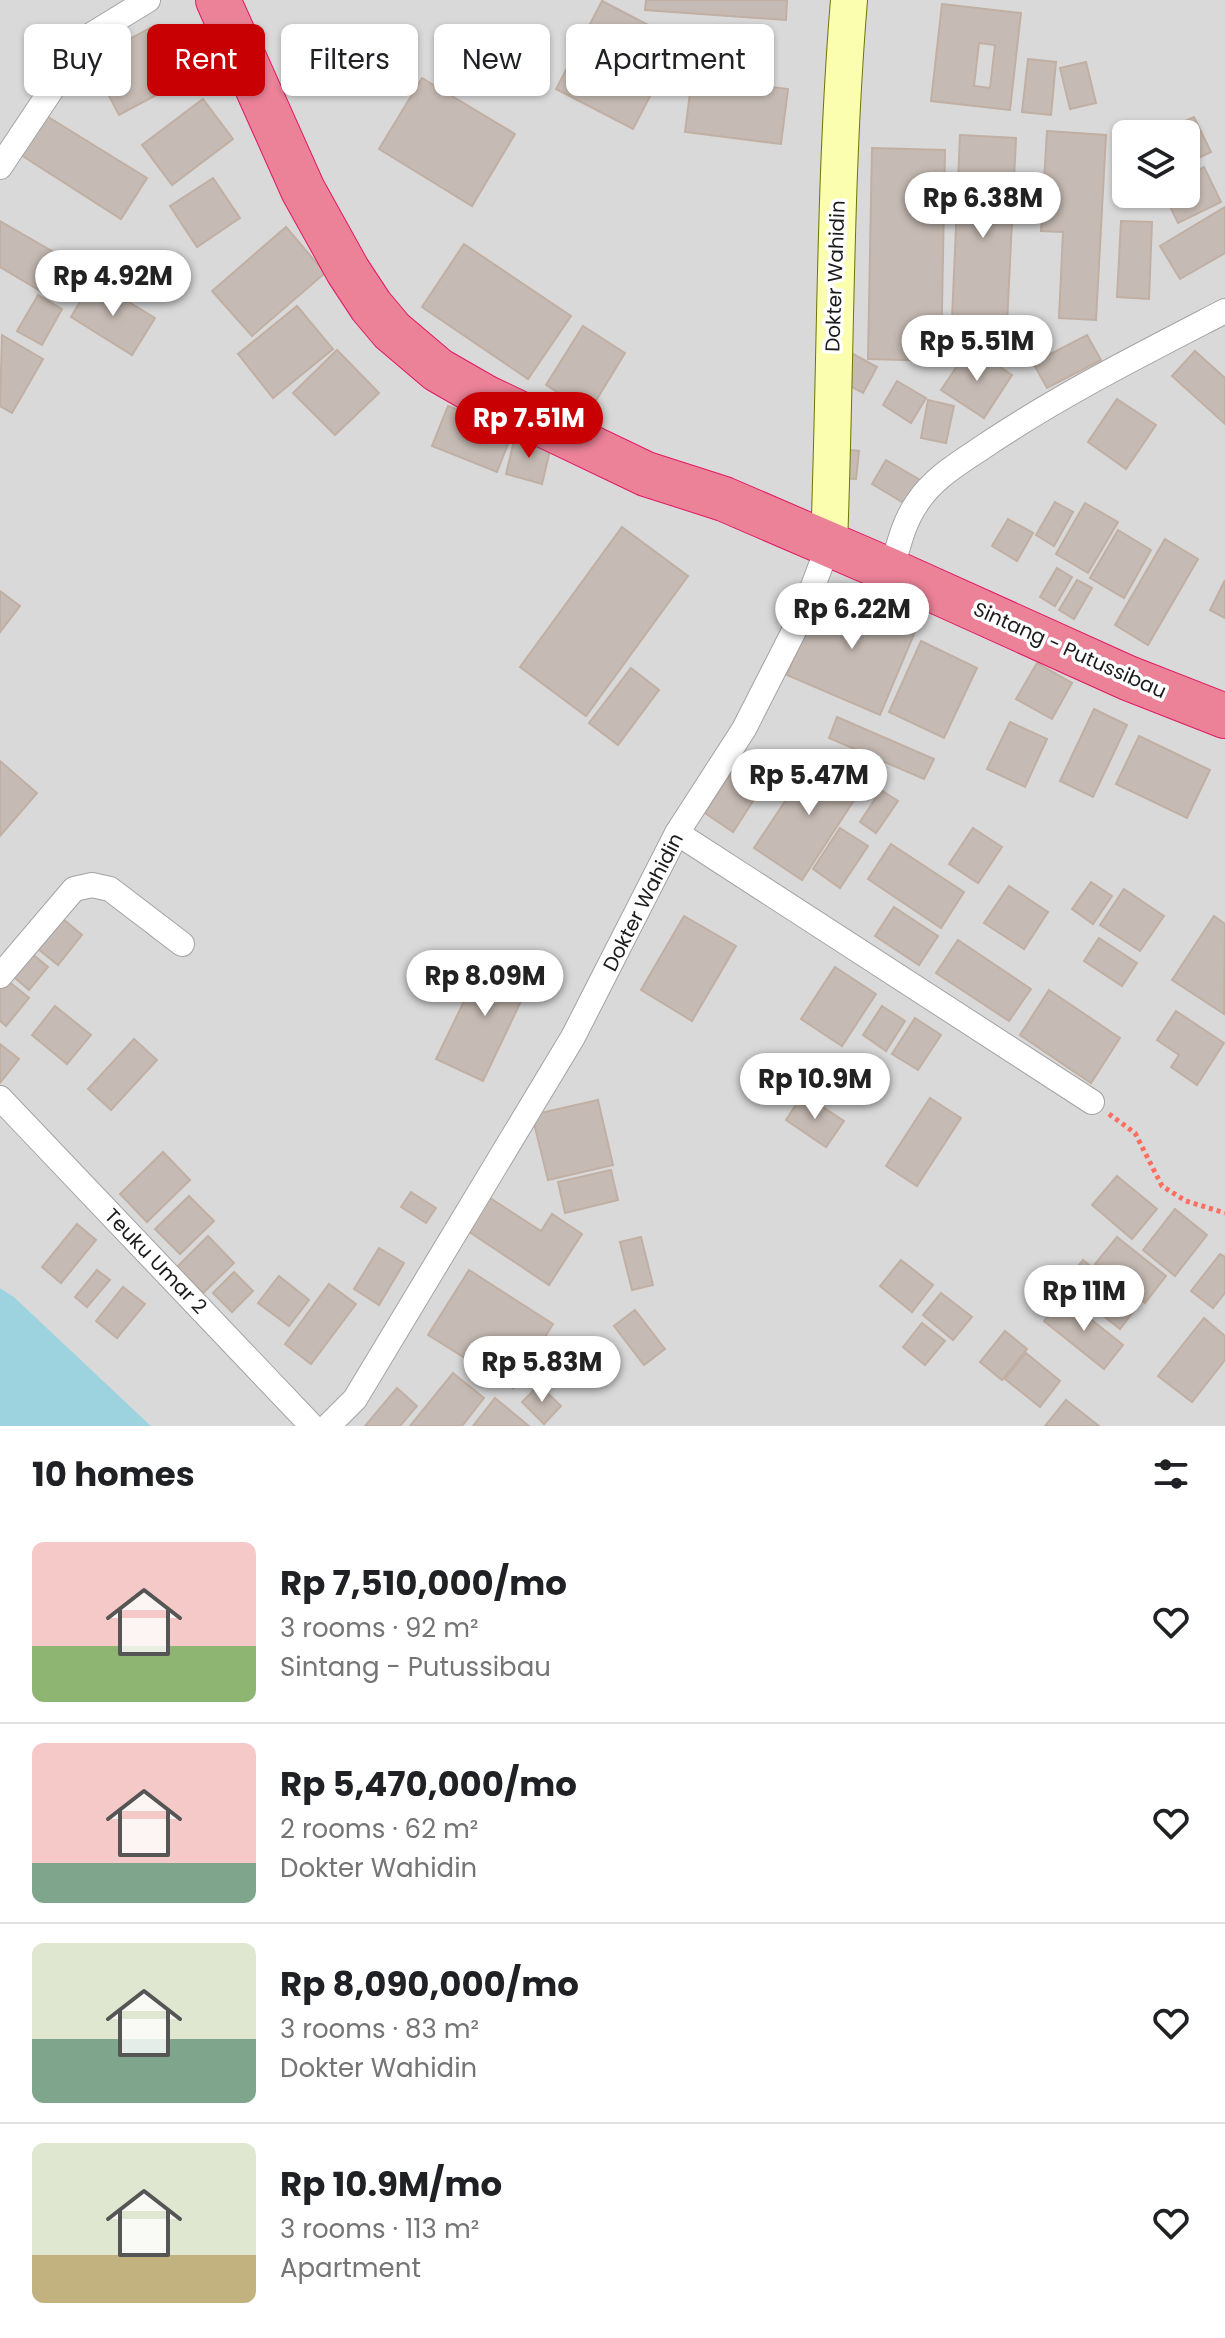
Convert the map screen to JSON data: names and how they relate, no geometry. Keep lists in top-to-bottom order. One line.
{"streets":{"highway":["Sintang - Putussibau"],"street":["Dokter Wahidin","Teuku Umar 2"]},"crossings":[["Dokter Wahidin","Sintang - Putussibau"]],"page":{"chip":["Buy","Rent","Filters","New","Apartment"],"price":["Rp 6.38M","Rp 4.92M","Rp 5.51M","Rp 7.51M","Rp 6.22M","Rp 5.47M","Rp 8.09M","Rp 10.9M","Rp 11M","Rp 5.83M"],"heading":"10 homes","list":[{"name":"Rp 7,510,000/mo","note":"3 rooms · 92 m² · Sintang - Putussibau"},{"name":"Rp 5,470,000/mo","note":"2 rooms · 62 m² · Dokter Wahidin"},{"name":"Rp 8,090,000/mo","note":"3 rooms · 83 m² · Dokter Wahidin"},{"name":"Rp 10.9M/mo","note":"3 rooms · 113 m² · Apartment"}]}}
